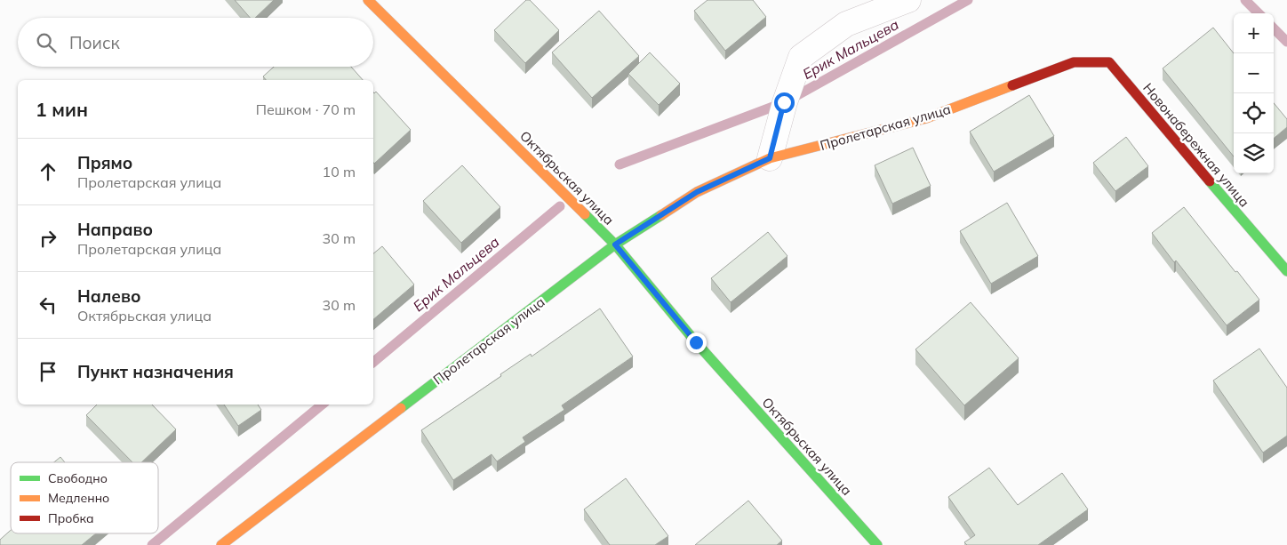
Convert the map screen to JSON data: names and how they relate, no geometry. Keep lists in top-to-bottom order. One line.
{"streets":{"street":["Пролетарская улица","Новонабережная улица","Октябрьская улица"]},"crossings":[["Пролетарская улица","Новонабережная улица"],["Пролетарская улица","Октябрьская улица"]],"water":["Ерик Мальцева"],"legend":["Свободно","Медленно","Пробка"],"page":{"map_buttons":["+","−"],"search":"Поиск","heading":["1 мин","Пешком · 70 m"],"list":[["Прямо","Пролетарская улица","10 m"],["Направо","Пролетарская улица","30 m"],["Налево","Октябрьская улица","30 m"],"Пункт назначения"]}}
